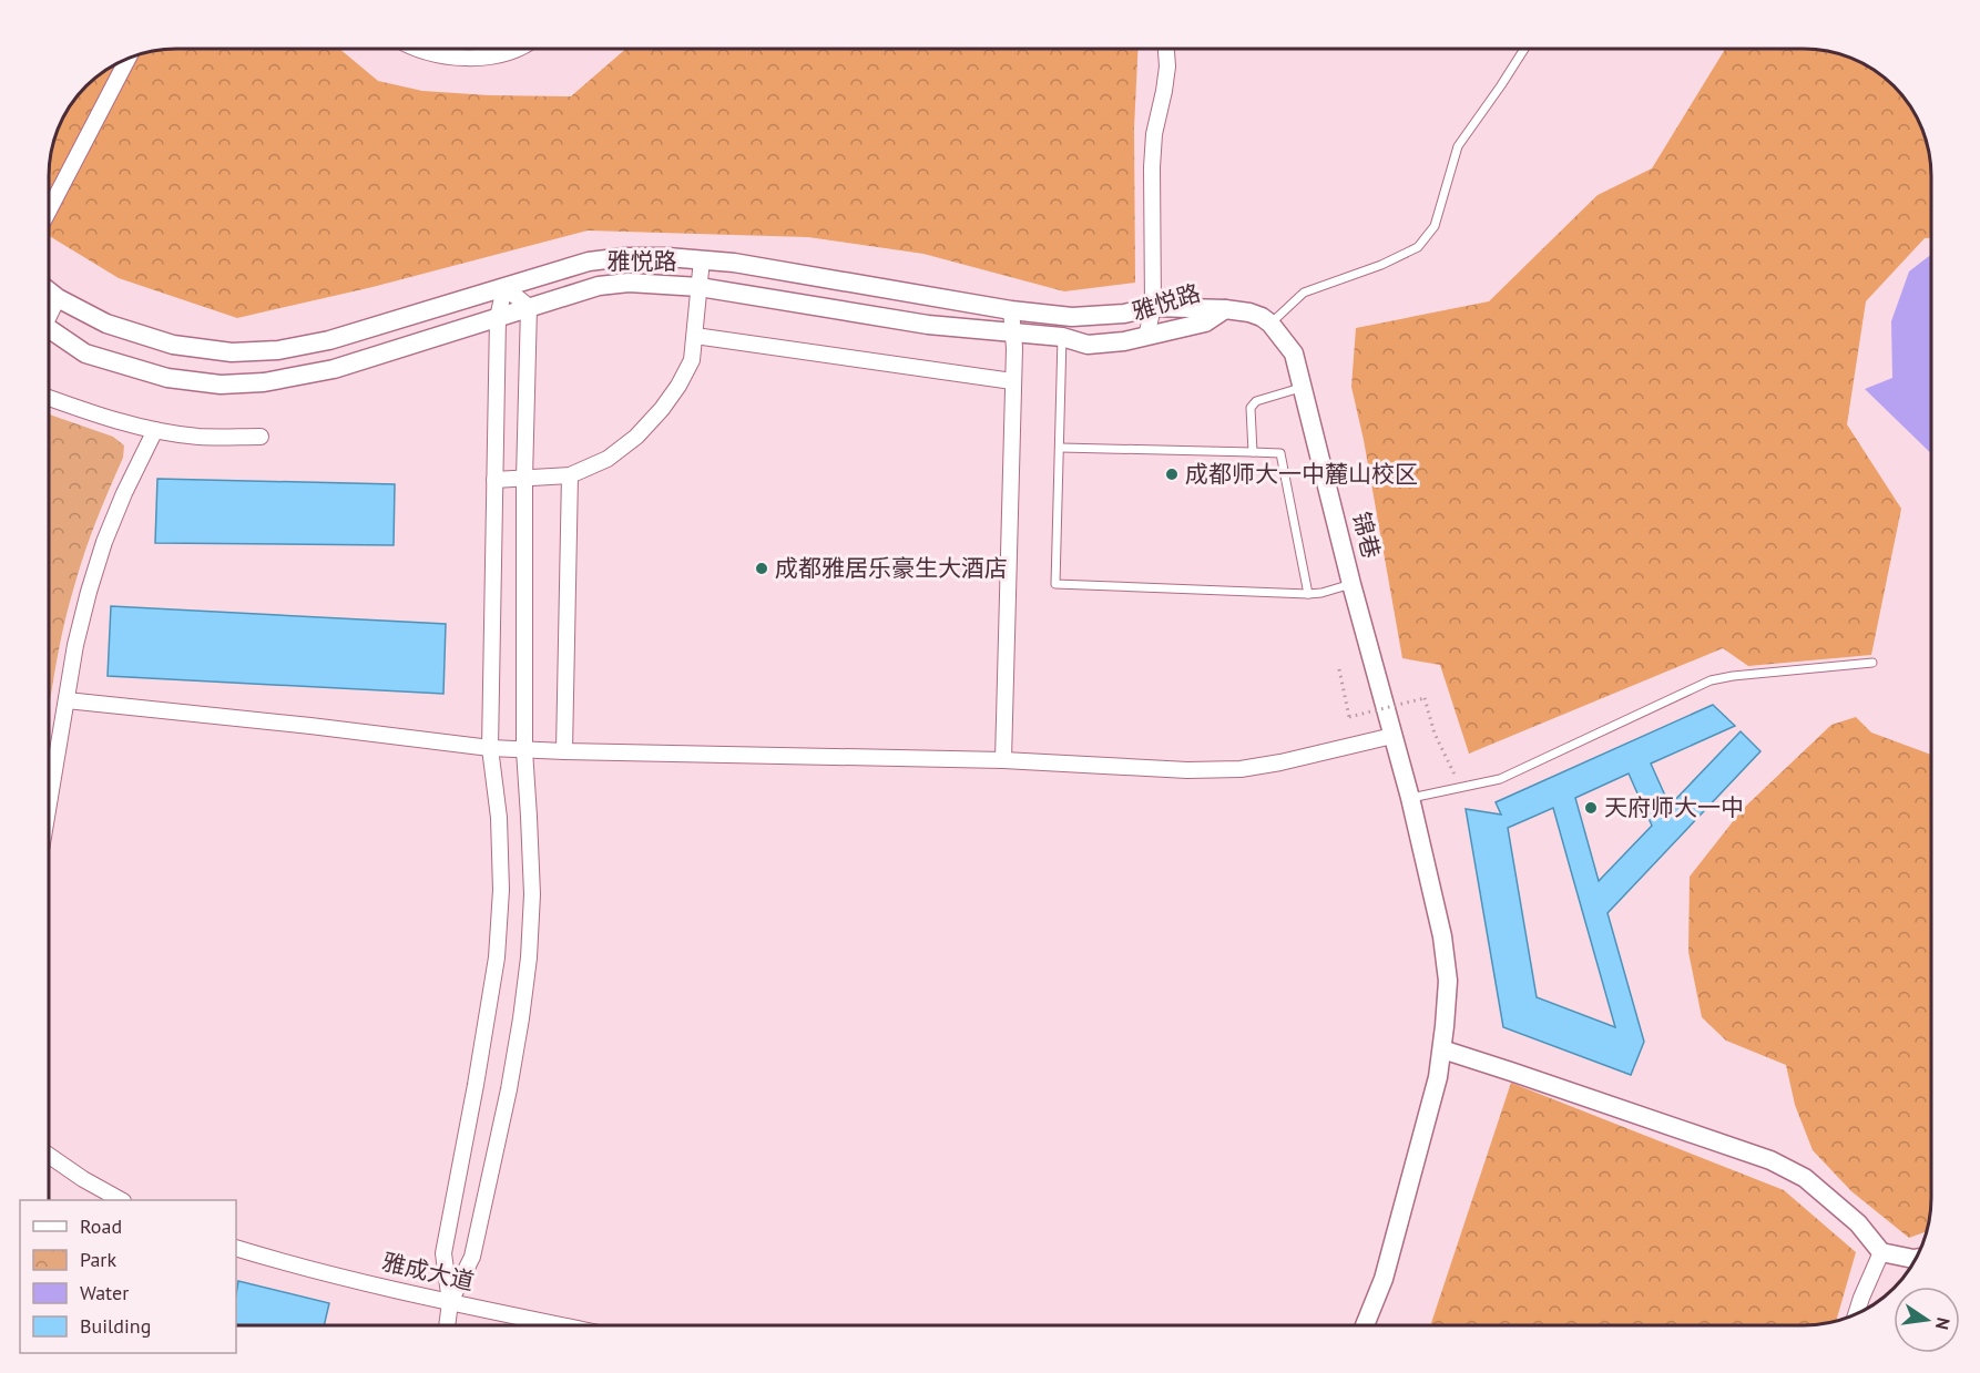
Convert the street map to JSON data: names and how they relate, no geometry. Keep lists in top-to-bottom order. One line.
{"streets":{"street":["雅悦路","锦巷","雅成大道"]},"crossings":[["雅悦路","锦巷"]],"places":["成都师大一中麓山校区","成都雅居乐豪生大酒店","天府师大一中"],"legend":["Road","Park","Water","Building"],"north":"right"}
